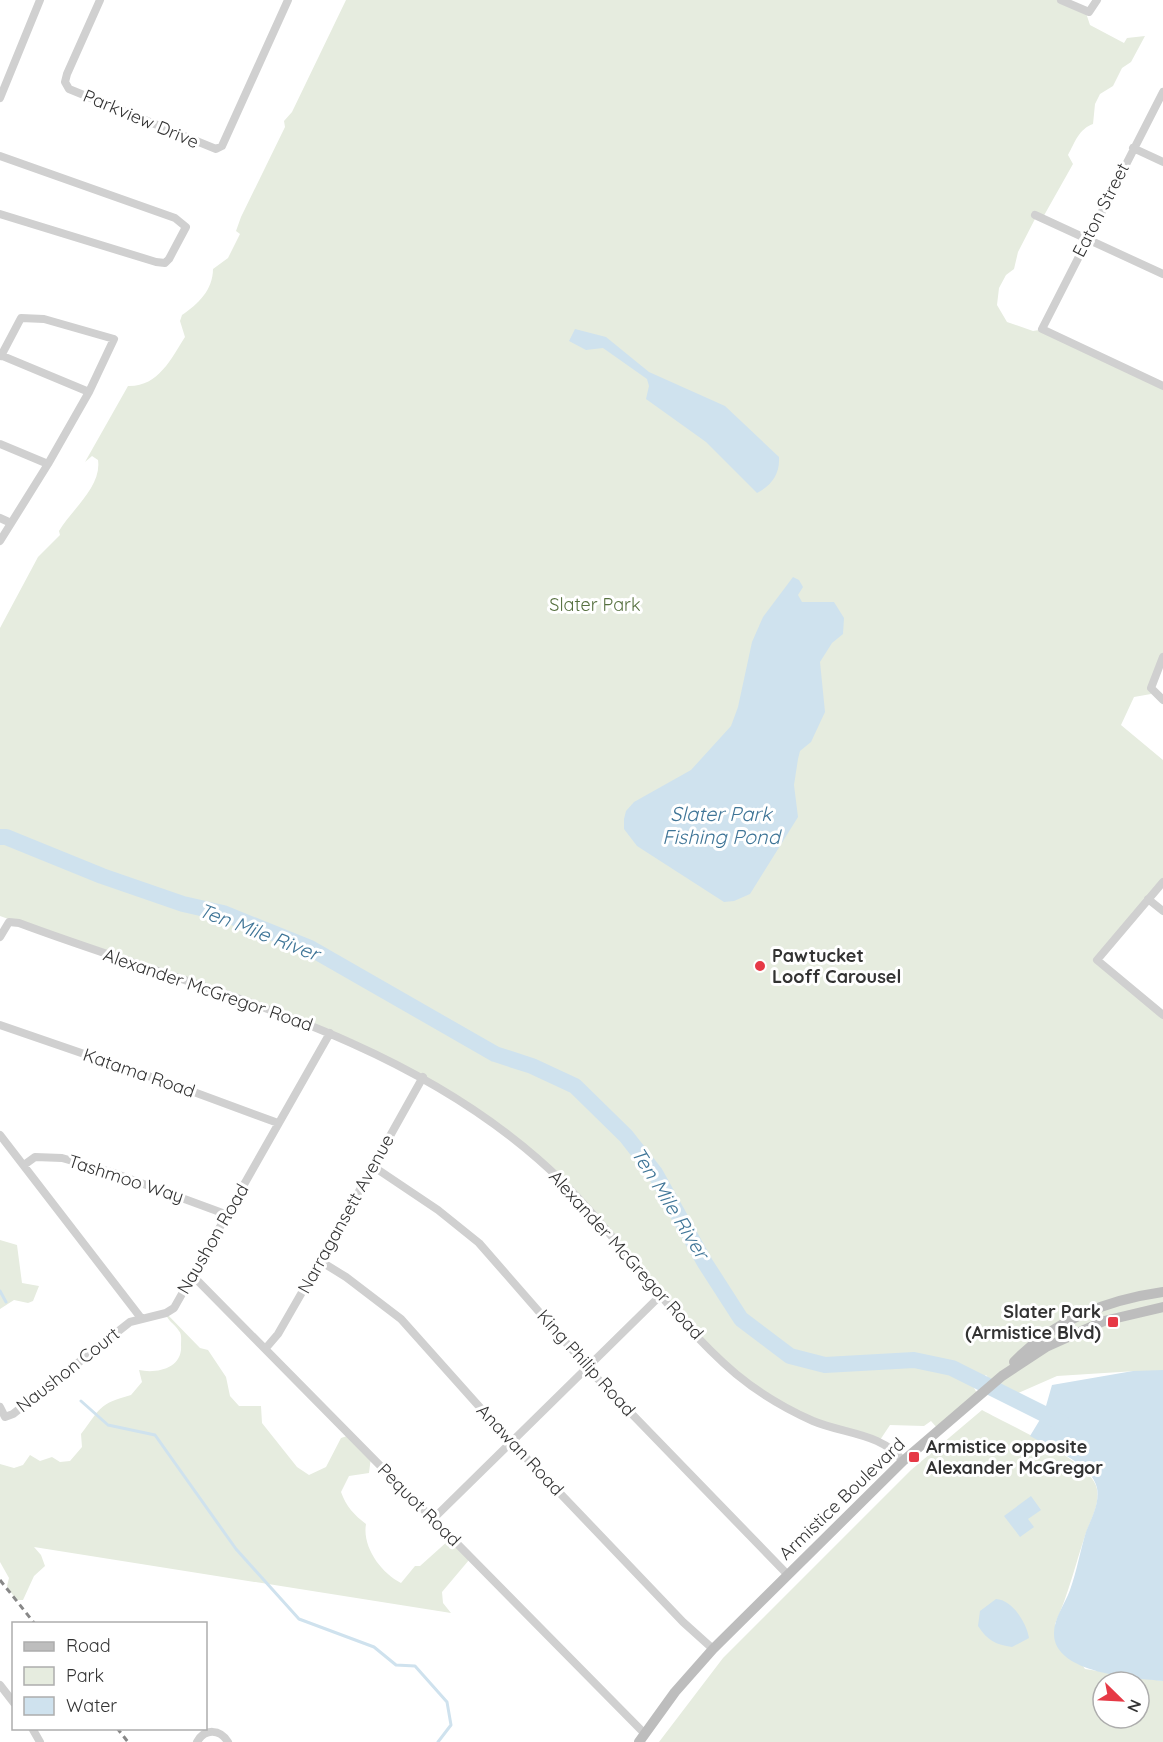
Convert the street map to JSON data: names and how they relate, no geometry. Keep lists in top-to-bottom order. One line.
{"streets":{"main road":["Armistice Boulevard"],"street":["Parkview Drive","Eaton Street","Alexander McGregor Road","Katama Road","Tashmoo Way","Narragansett Avenue","Naushon Road","King Philip Road","Naushon Court","Anawan Road","Pequot Road"]},"crossings":[["Alexander McGregor Road","Narragansett Avenue"],["Alexander McGregor Road","Naushon Road"],["Alexander McGregor Road","Armistice Boulevard"],["Katama Road","Naushon Road"],["Tashmoo Way","Naushon Road"],["Narragansett Avenue","King Philip Road"],["Narragansett Avenue","Anawan Road"],["Narragansett Avenue","Pequot Road"],["Naushon Road","Naushon Court"],["Naushon Road","Pequot Road"],["King Philip Road","Armistice Boulevard"],["Anawan Road","Armistice Boulevard"],["Armistice Boulevard","Pequot Road"]],"water":["Slater Park Fishing Pond","Ten Mile River"],"parks":["Slater Park"],"places":{"other":["Pawtucket Looff Carousel"],"transit":["Slater Park (Armistice Blvd)","Armistice opposite Alexander McGregor"]},"legend":["Road","Park","Water"],"north":"bottom right"}
